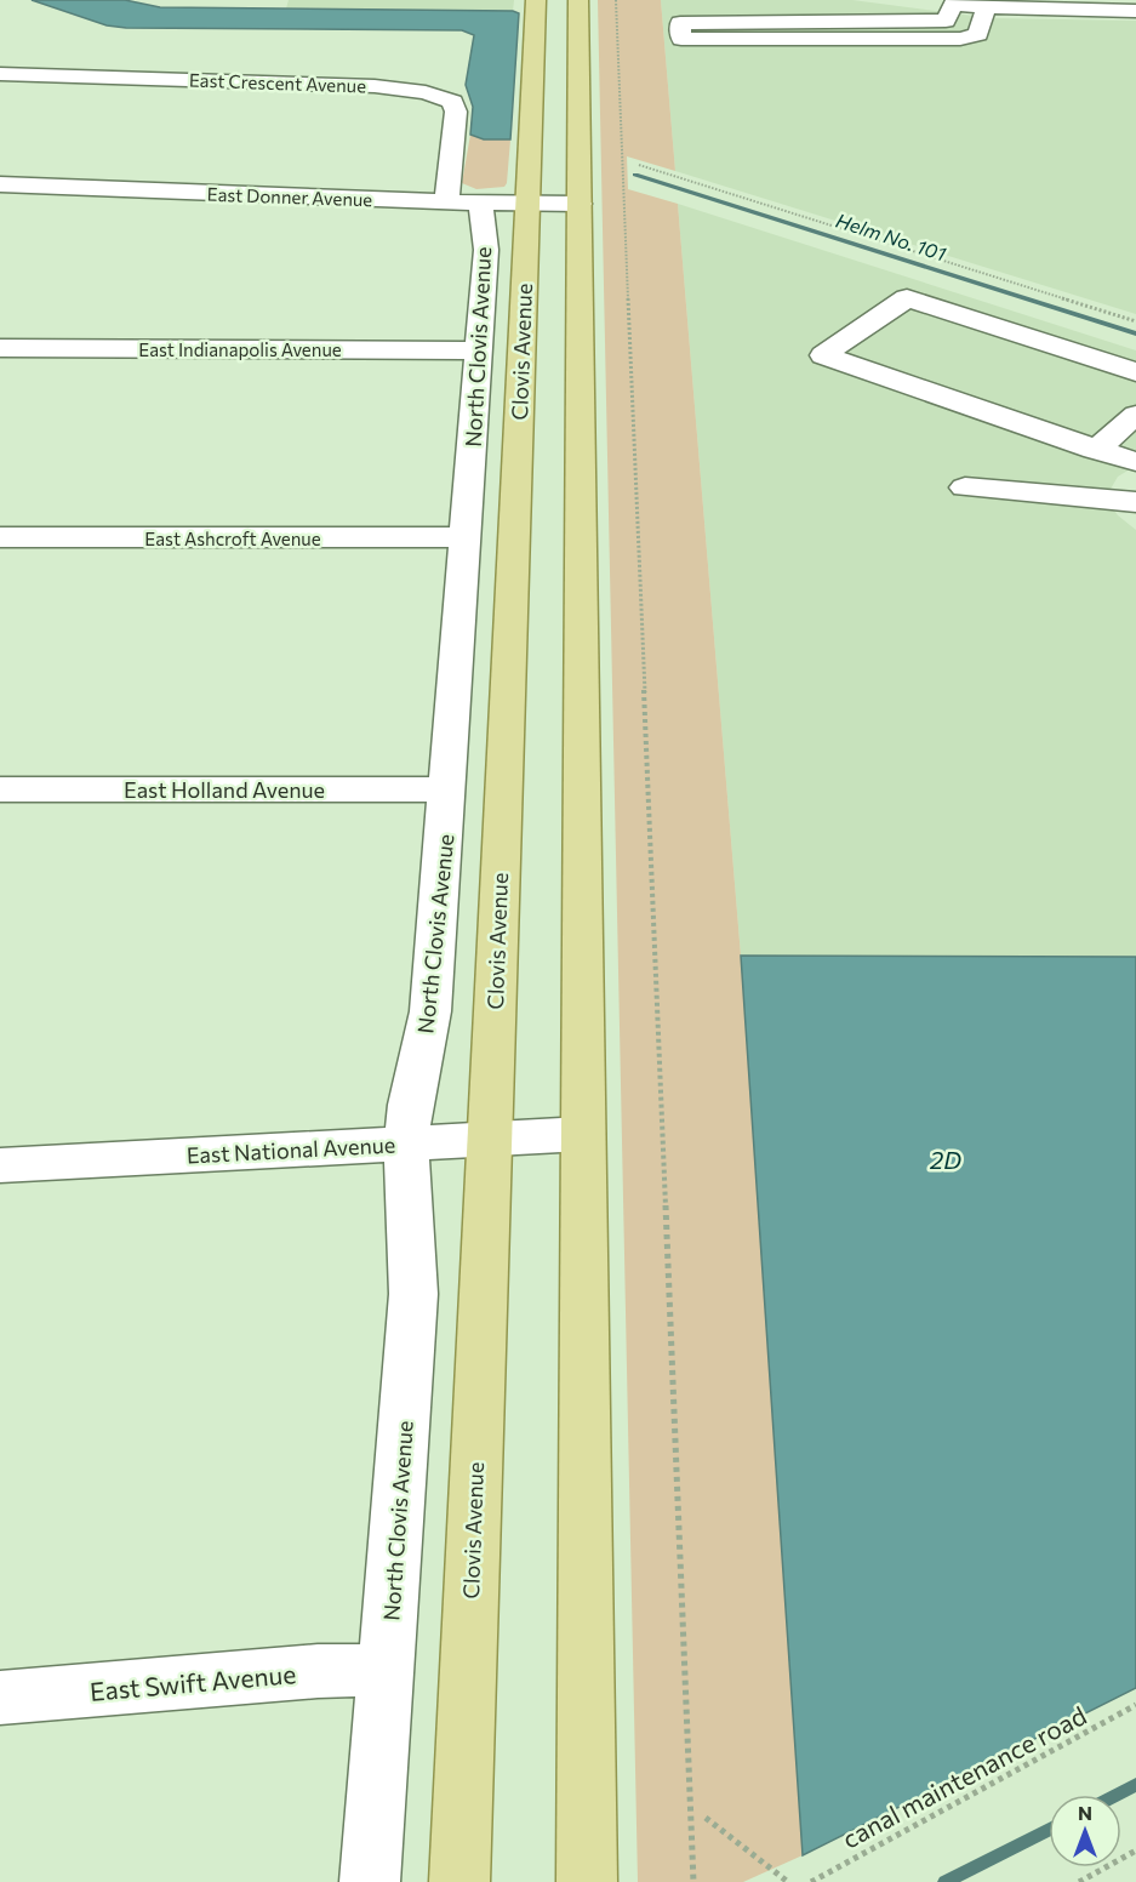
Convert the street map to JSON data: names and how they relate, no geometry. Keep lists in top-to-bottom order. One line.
{"streets":{"main road":["Clovis Avenue"],"street":["East Crescent Avenue","East Donner Avenue","North Clovis Avenue","East Indianapolis Avenue","East Ashcroft Avenue","East Holland Avenue","East National Avenue","East Swift Avenue"],"path":["canal maintenance road"]},"crossings":[["East Crescent Avenue","East Donner Avenue"],["East Donner Avenue","North Clovis Avenue"],["East Donner Avenue","Clovis Avenue"],["North Clovis Avenue","East Indianapolis Avenue"],["North Clovis Avenue","East Ashcroft Avenue"],["North Clovis Avenue","East Holland Avenue"],["North Clovis Avenue","East National Avenue"],["North Clovis Avenue","East Swift Avenue"],["Clovis Avenue","East National Avenue"]],"water":["Helm No. 101","2D"],"north":"top"}
